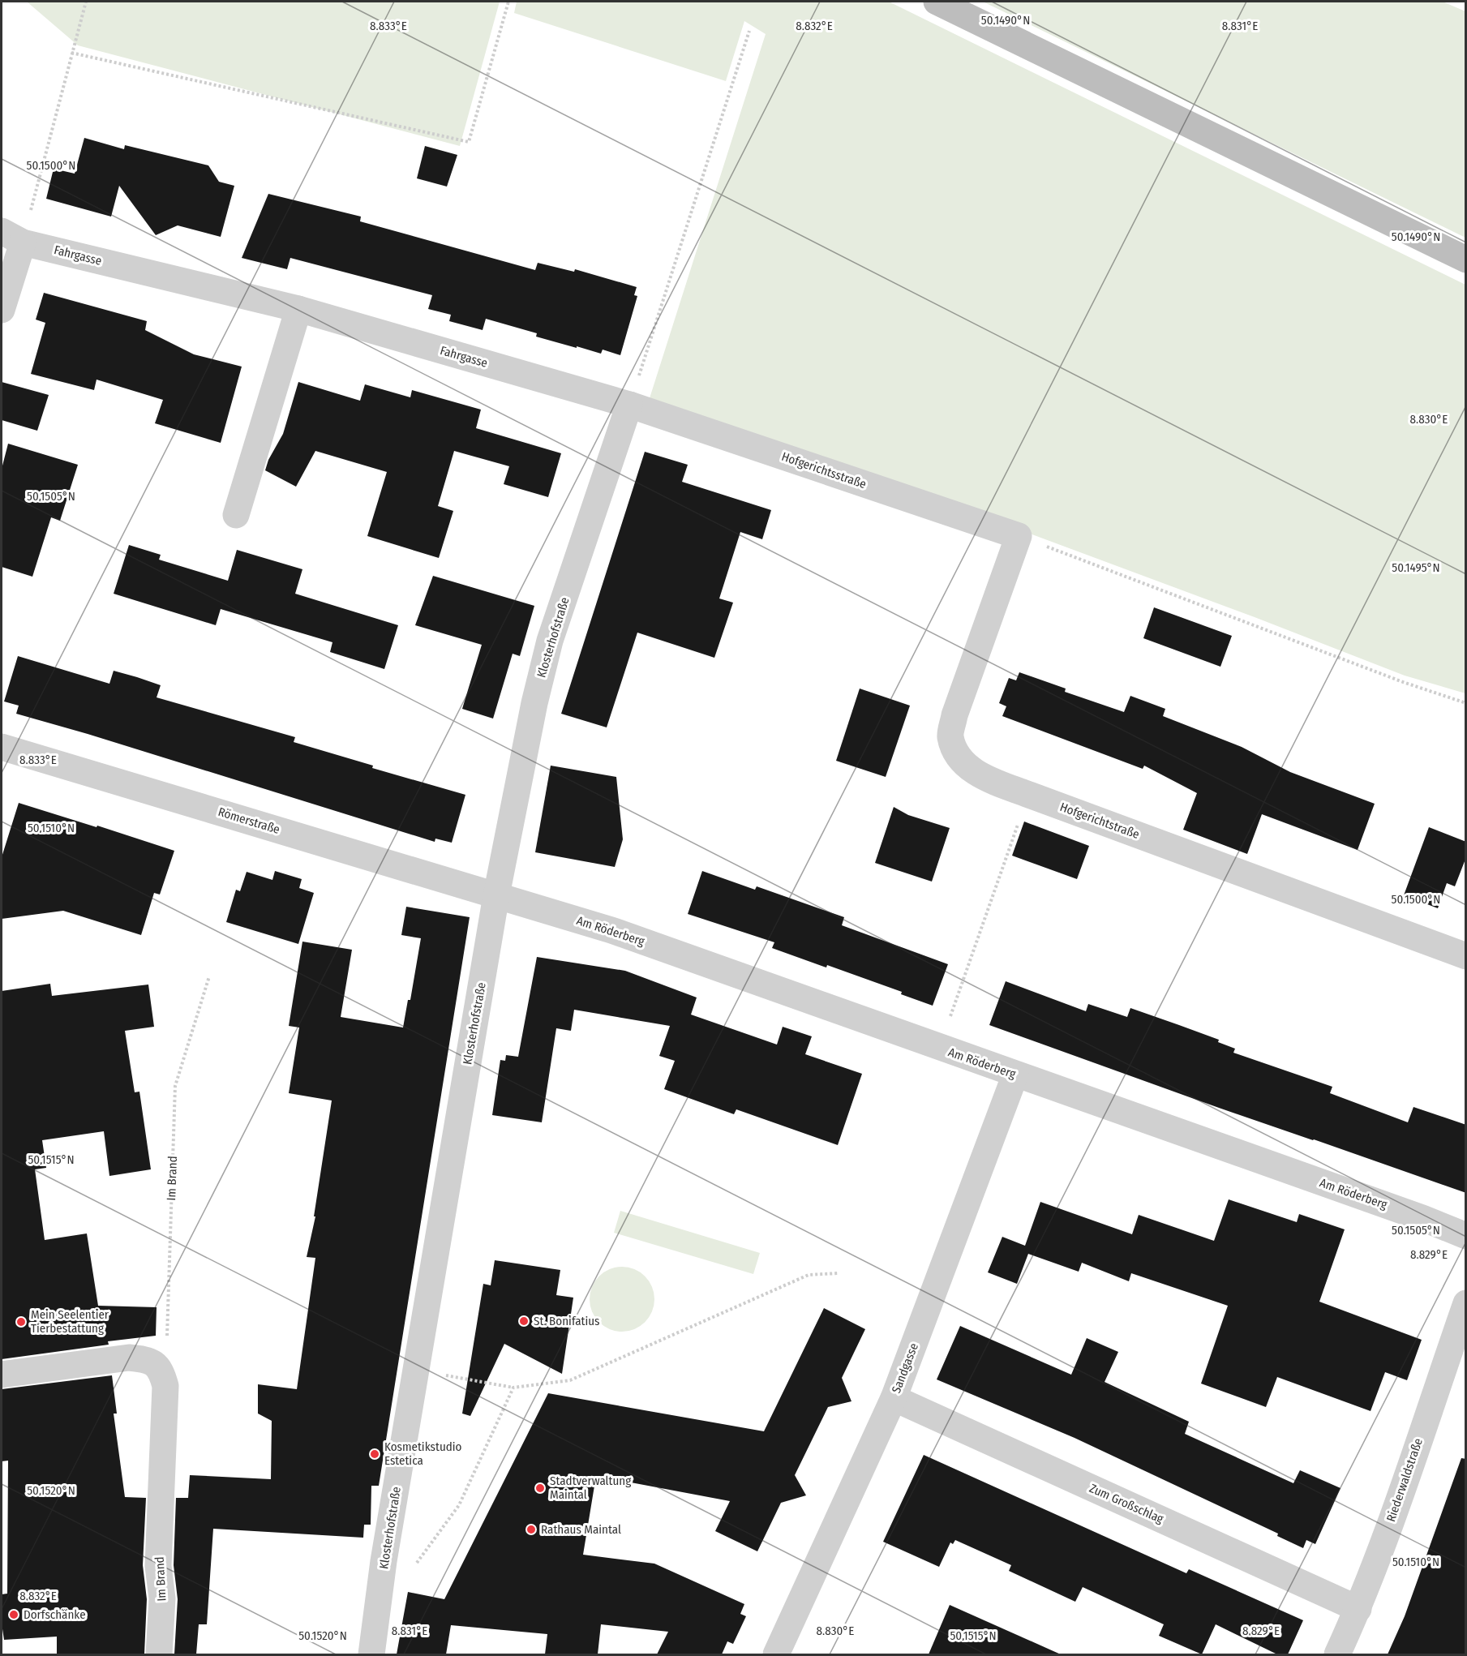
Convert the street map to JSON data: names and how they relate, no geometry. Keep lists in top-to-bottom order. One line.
{"streets":{"street":["Fahrgasse","Hofgerichtsstraße","Klosterhofstraße","Römerstraße","Hofgerichtstraße","Am Röderberg","Im Brand","Sandgasse","Riederwaldstraße","Zum Großschlag"]},"crossings":[["Fahrgasse","Hofgerichtsstraße"],["Fahrgasse","Klosterhofstraße"],["Hofgerichtsstraße","Klosterhofstraße"],["Hofgerichtsstraße","Hofgerichtstraße"],["Klosterhofstraße","Römerstraße"],["Klosterhofstraße","Am Röderberg"],["Römerstraße","Am Röderberg"],["Am Röderberg","Sandgasse"],["Sandgasse","Zum Großschlag"],["Riederwaldstraße","Zum Großschlag"]],"places":["St. Bonifatius","Mein Seelentier Tierbestattung","Kosmetikstudio Estetica","Stadtverwaltung Maintal","Rathaus Maintal","Dorfschänke"],"coordinates":["50.1490°N","8.833°E","8.832°E","8.831°E","50.1500°N","8.830°E","50.1505°N","50.1495°N","50.1510°N","50.1515°N","8.829°E","50.1520°N"]}
